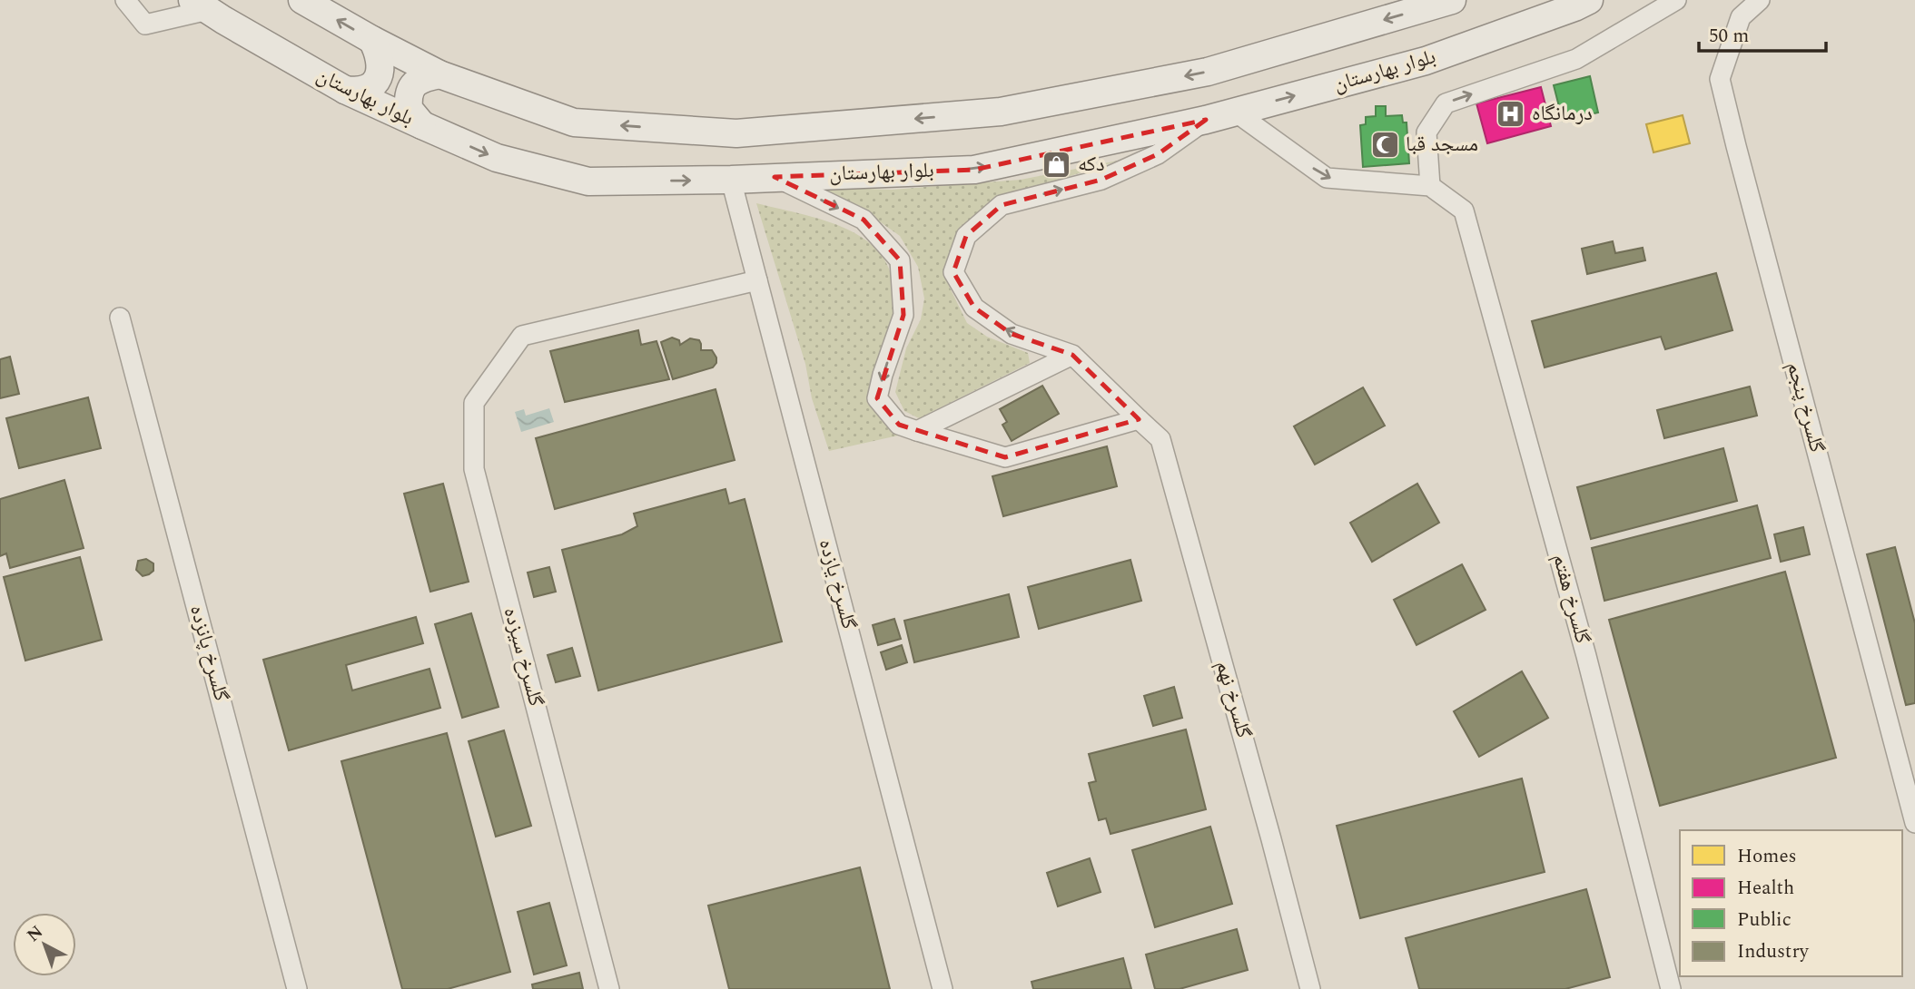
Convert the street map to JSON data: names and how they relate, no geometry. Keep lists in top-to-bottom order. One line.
{"streets":{"street":["بلوار بهارستان","گلسرخ پنجم","گلسرخ یازده","گلسرخ هفتم","گلسرخ پانزده","گلسرخ سیزده","گلسرخ نهم"]},"crossings":[["بلوار بهارستان","گلسرخ یازده"],["گلسرخ یازده","گلسرخ سیزده"]],"places":{"hospital":["درمانگاه"],"mosque":["مسجد قبا"],"shop":["دکه"]},"legend":["Homes","Health","Public","Industry"],"scale_bar":"50 m","north":"top left"}
